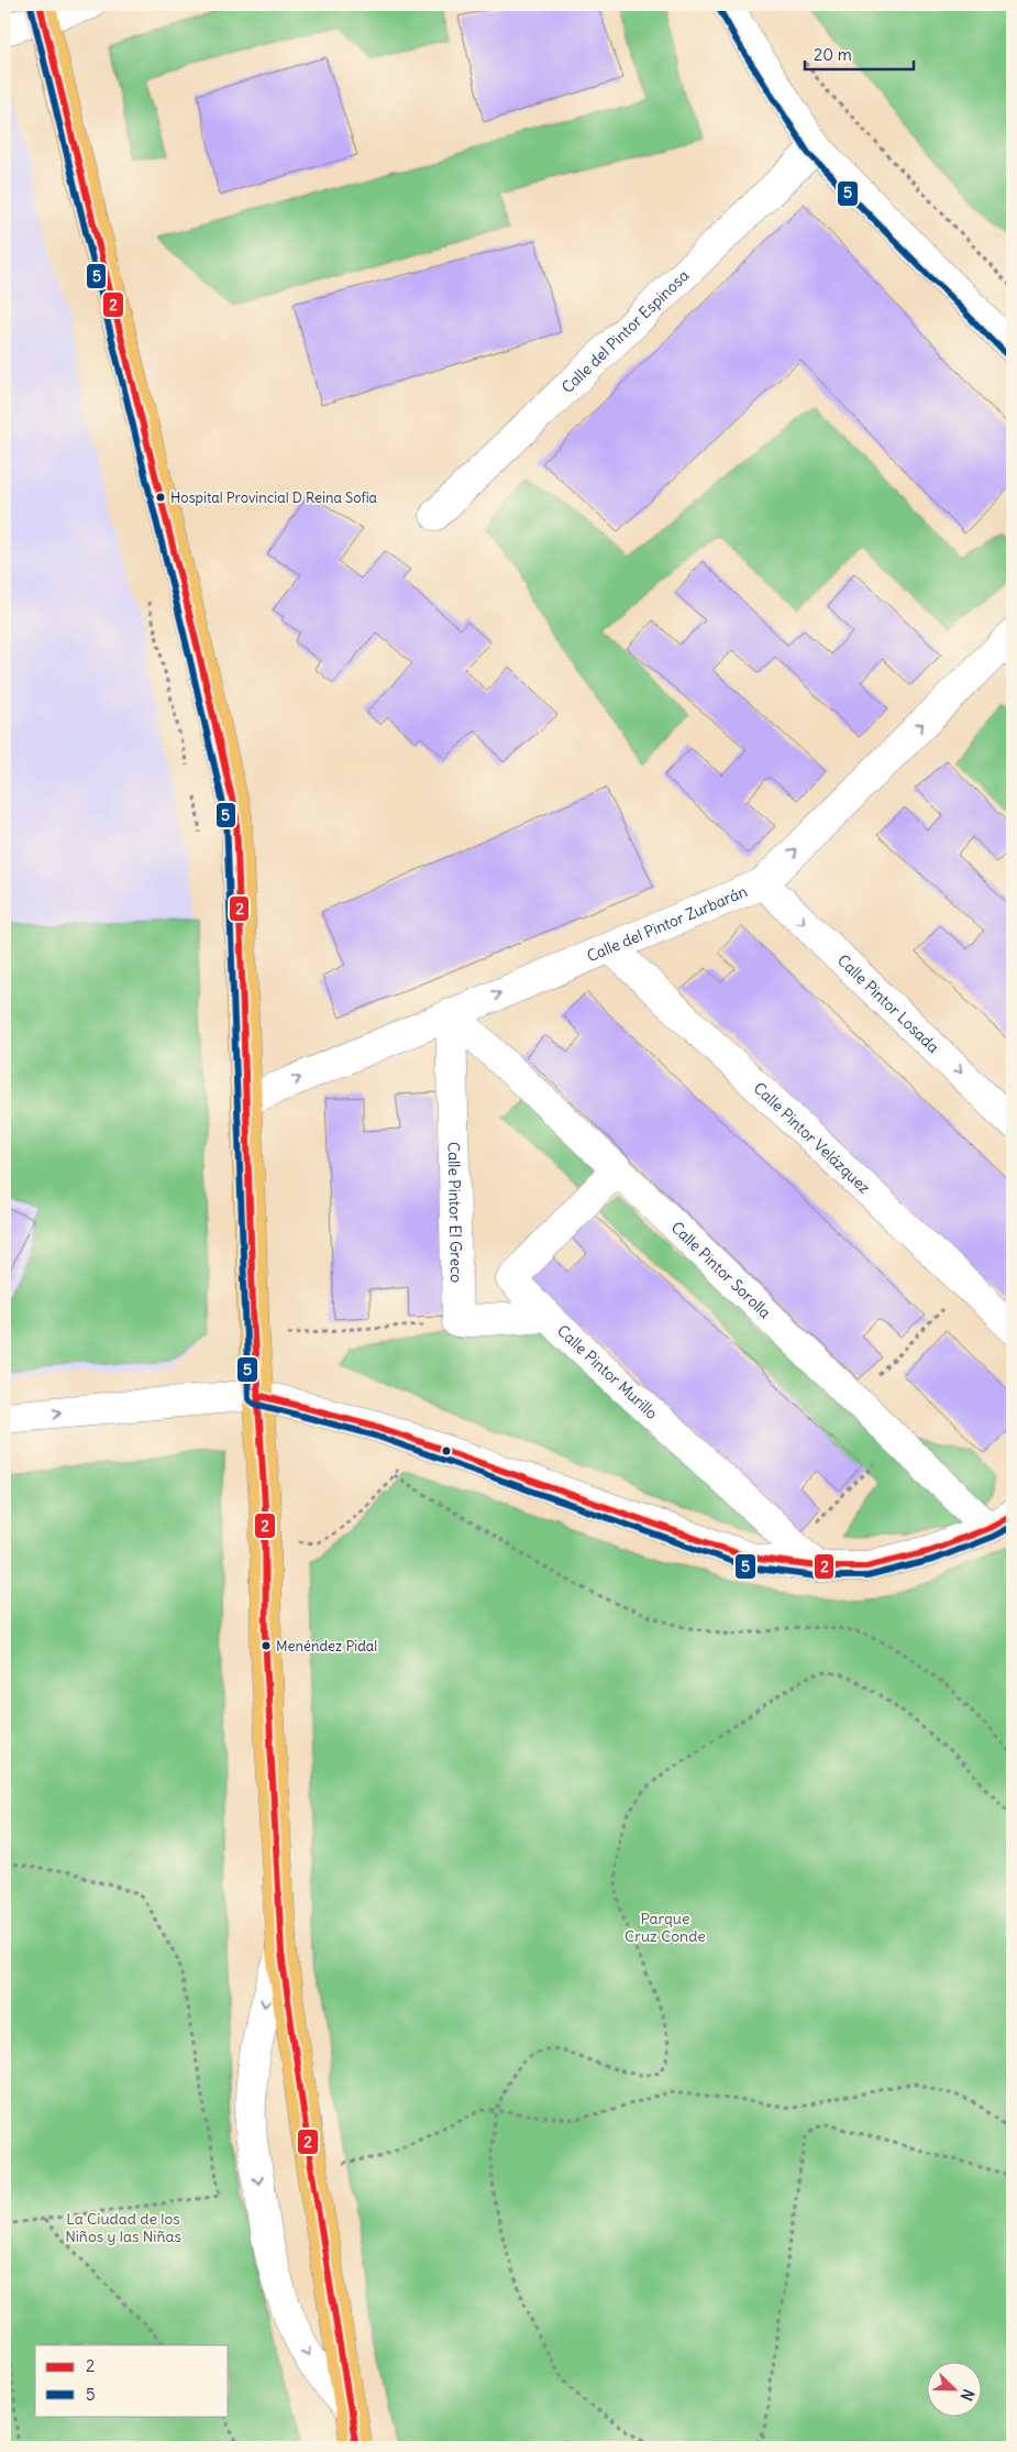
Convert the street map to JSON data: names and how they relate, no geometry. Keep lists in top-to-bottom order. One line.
{"streets":{"street":["Calle del Pintor Espinosa","Calle del Pintor Zurbarán","Calle Pintor Losada","Calle Pintor Velázquez","Calle Pintor El Greco","Calle Pintor Sorolla","Calle Pintor Murillo"]},"crossings":[["Calle del Pintor Zurbarán","Calle Pintor Losada"],["Calle del Pintor Zurbarán","Calle Pintor Velázquez"],["Calle del Pintor Zurbarán","Calle Pintor El Greco"],["Calle del Pintor Zurbarán","Calle Pintor Sorolla"],["Calle Pintor El Greco","Calle Pintor Sorolla"],["Calle Pintor Sorolla","Calle Pintor Murillo"]],"one_way":["Calle del Pintor Zurbarán","Calle Pintor Losada"],"parks":["Parque Cruz Conde","La Ciudad de los Niños y las Niñas"],"places":["Hospital Provincial D Reina Sofía","Menéndez Pidal"],"lines":["transit line 2","transit line 5"],"legend":["2","5"],"scale_bar":"20 m","north":"bottom right"}
